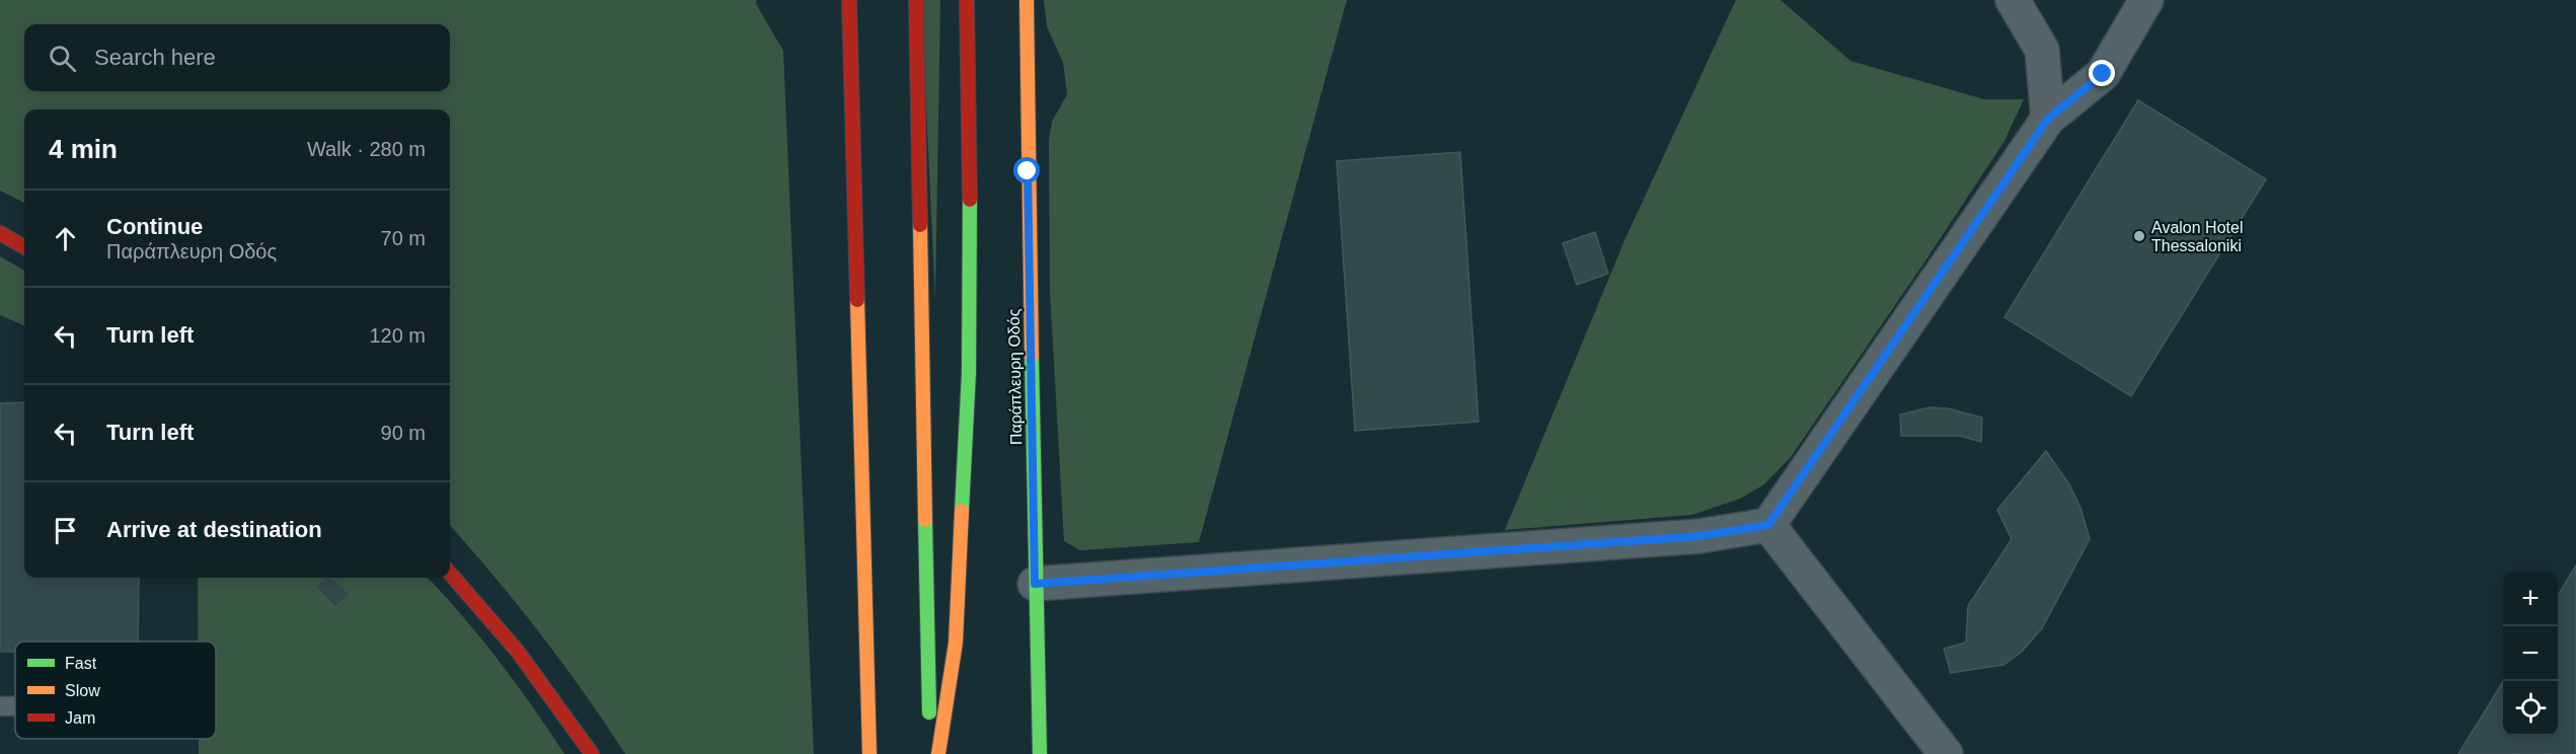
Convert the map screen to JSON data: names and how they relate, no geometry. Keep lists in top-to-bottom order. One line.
{"streets":{"main road":["Παράπλευρη Οδός"]},"places":["Avalon Hotel Thessaloniki"],"legend":["Fast","Slow","Jam"],"page":{"search":"Search here","heading":["4 min","Walk · 280 m"],"list":[["Continue","Παράπλευρη Οδός","70 m"],["Turn left","120 m"],["Turn left","90 m"],"Arrive at destination"],"map_buttons":["+","−"]}}
